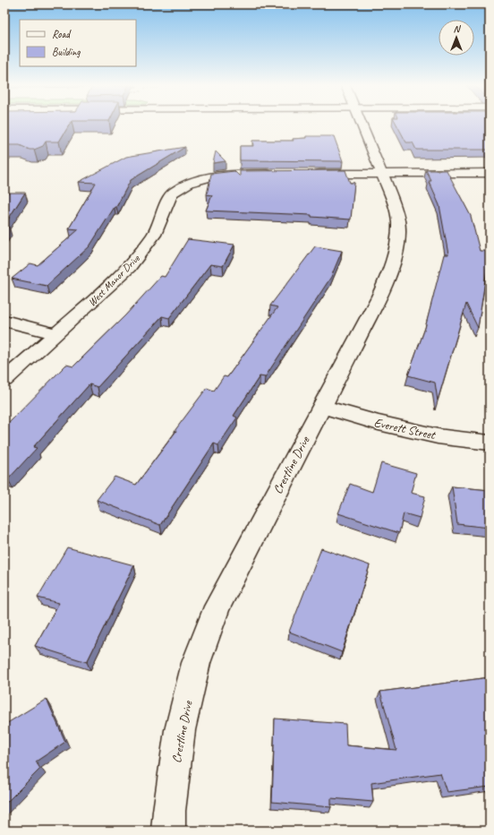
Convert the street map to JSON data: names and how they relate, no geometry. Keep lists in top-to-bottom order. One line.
{"streets":{"street":["West Manor Drive","Everett Street","Crestline Drive"]},"crossings":[["Everett Street","Crestline Drive"]],"legend":["Road","Building"],"north":"top"}
